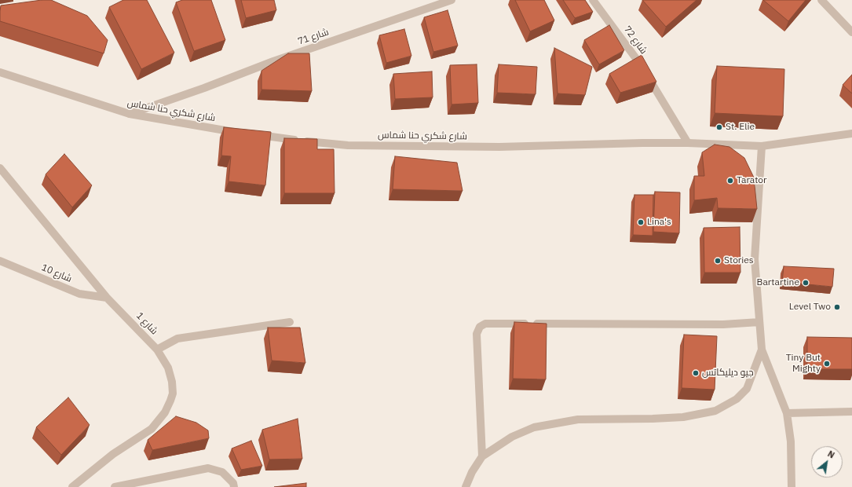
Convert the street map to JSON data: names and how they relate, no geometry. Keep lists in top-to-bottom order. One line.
{"streets":{"street":["شارع 71","شارع 72","شارع شكري حنا شماس","شارع 10","شارع 1"]},"crossings":[["شارع 71","شارع شكري حنا شماس"],["شارع 72","شارع شكري حنا شماس"],["شارع 10","شارع 1"]],"places":["St. Elie","Tarator","Lina's","Stories","Bartartine","Level Two","Tiny But Mighty","جيو ديليكاتس"],"north":"top right"}
